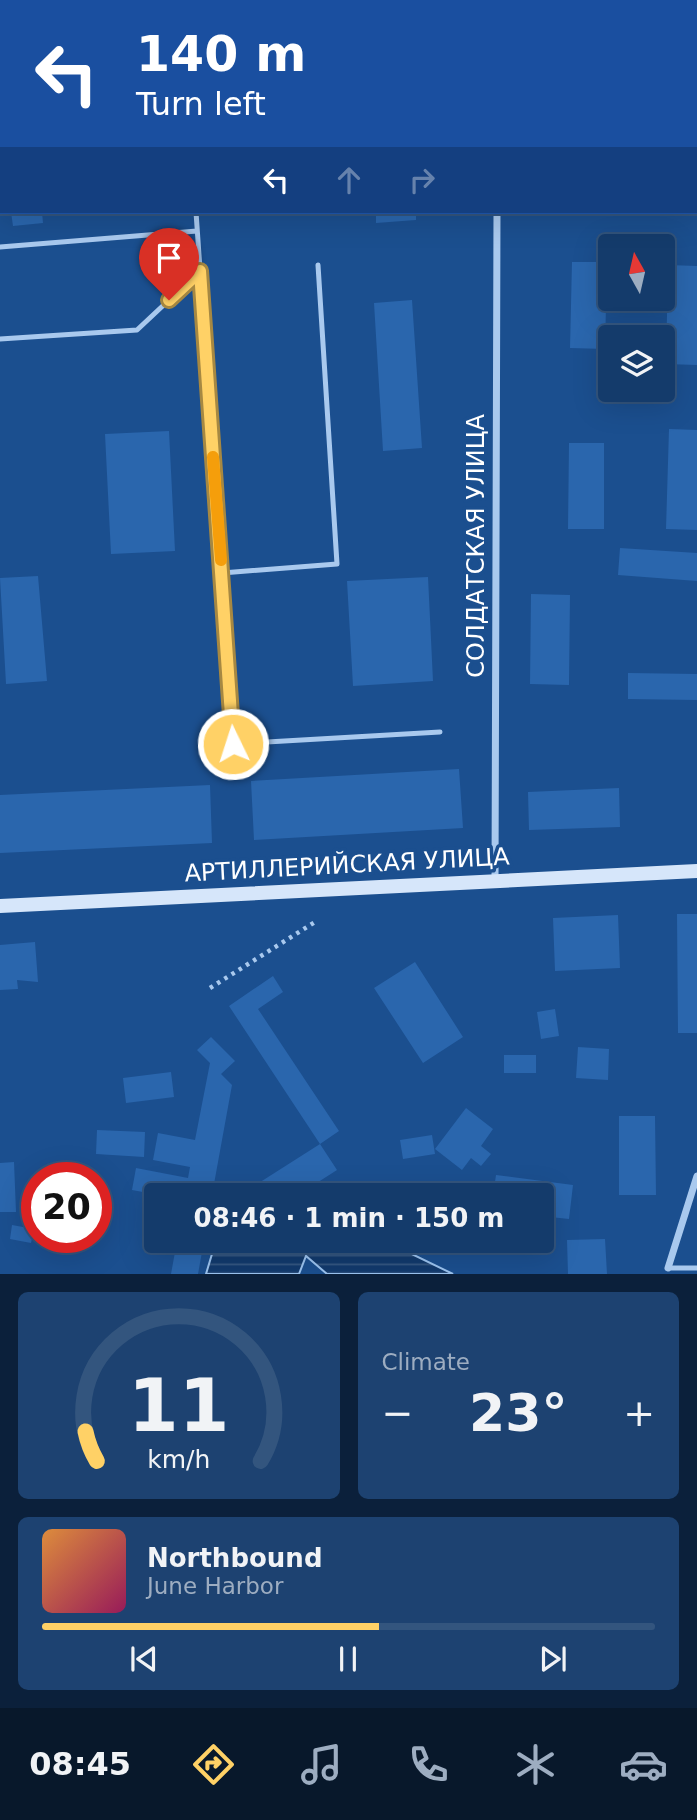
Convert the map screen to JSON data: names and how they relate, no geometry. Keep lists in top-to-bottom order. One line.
{"streets":{"street":["СОЛДАТСКАЯ УЛИЦА","АРТИЛЛЕРИЙСКАЯ УЛИЦА"]},"crossings":[["СОЛДАТСКАЯ УЛИЦА","АРТИЛЛЕРИЙСКАЯ УЛИЦА"]],"north":"top","page":{"turn":["140 m","Turn left"],"limit":"20","trip":"08:46 · 1 min · 150 m","tile":"Climate","heat":["−","23°","+"],"song":["Northbound","June Harbor"],"tabs":"08:45","gauge":["11","km/h"]}}
